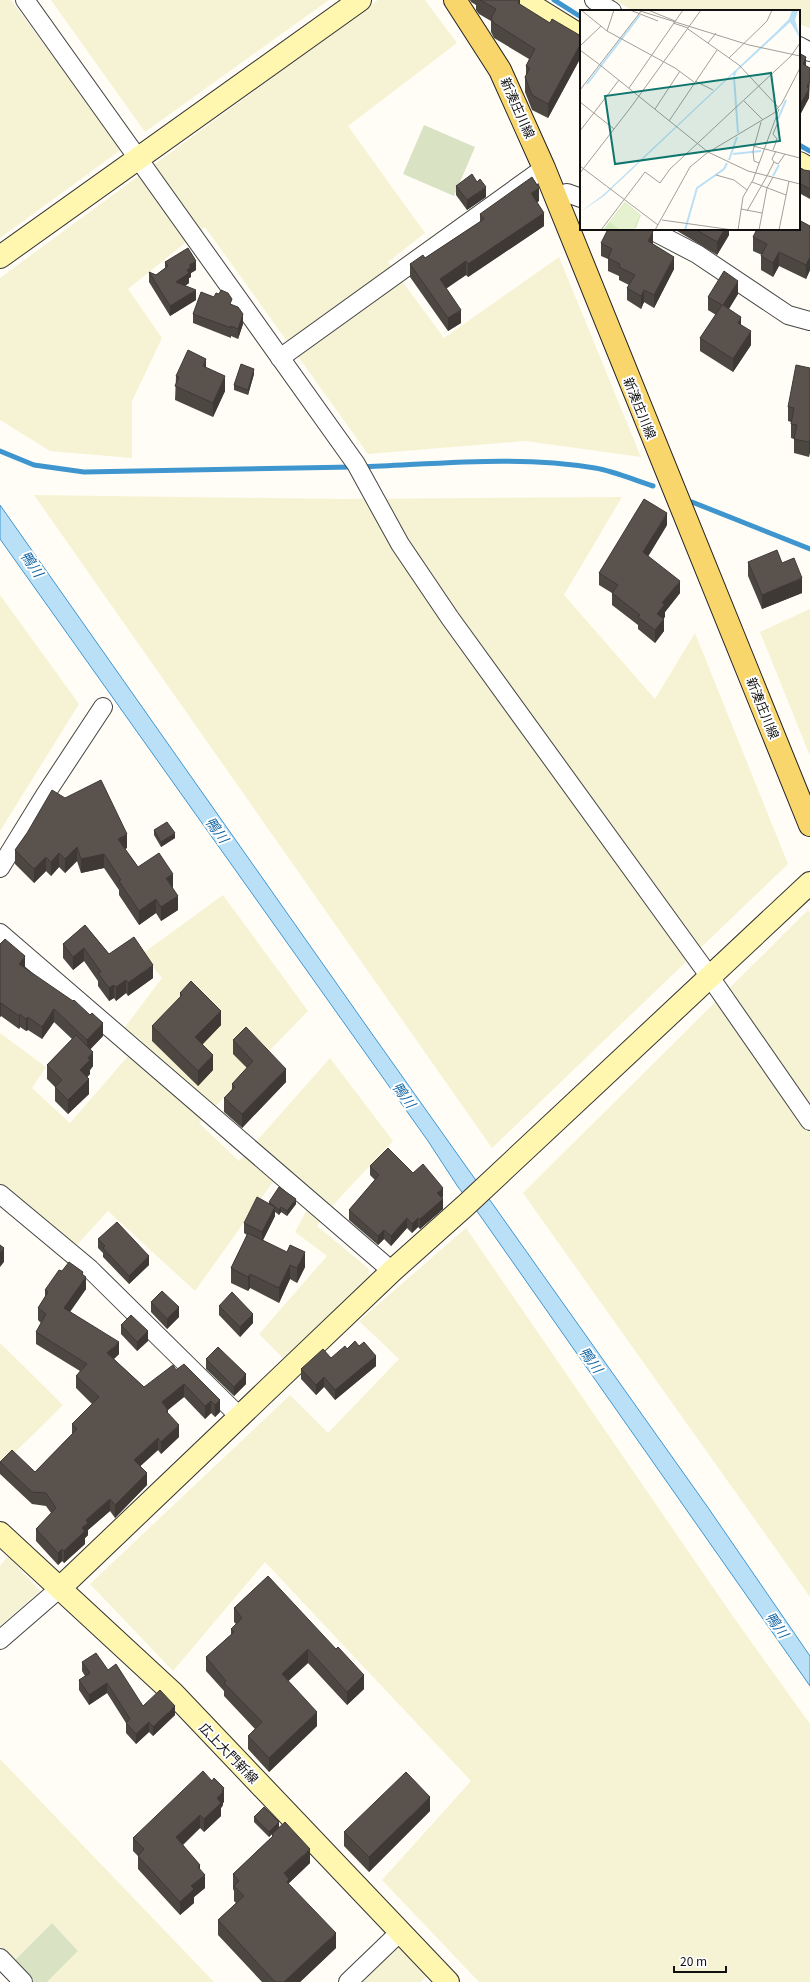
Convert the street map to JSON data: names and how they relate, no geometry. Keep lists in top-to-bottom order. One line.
{"streets":{"main road":["新湊庄川線"],"street":["広上大門新線"]},"water":["鴨川"],"scale_bar":"20 m"}
